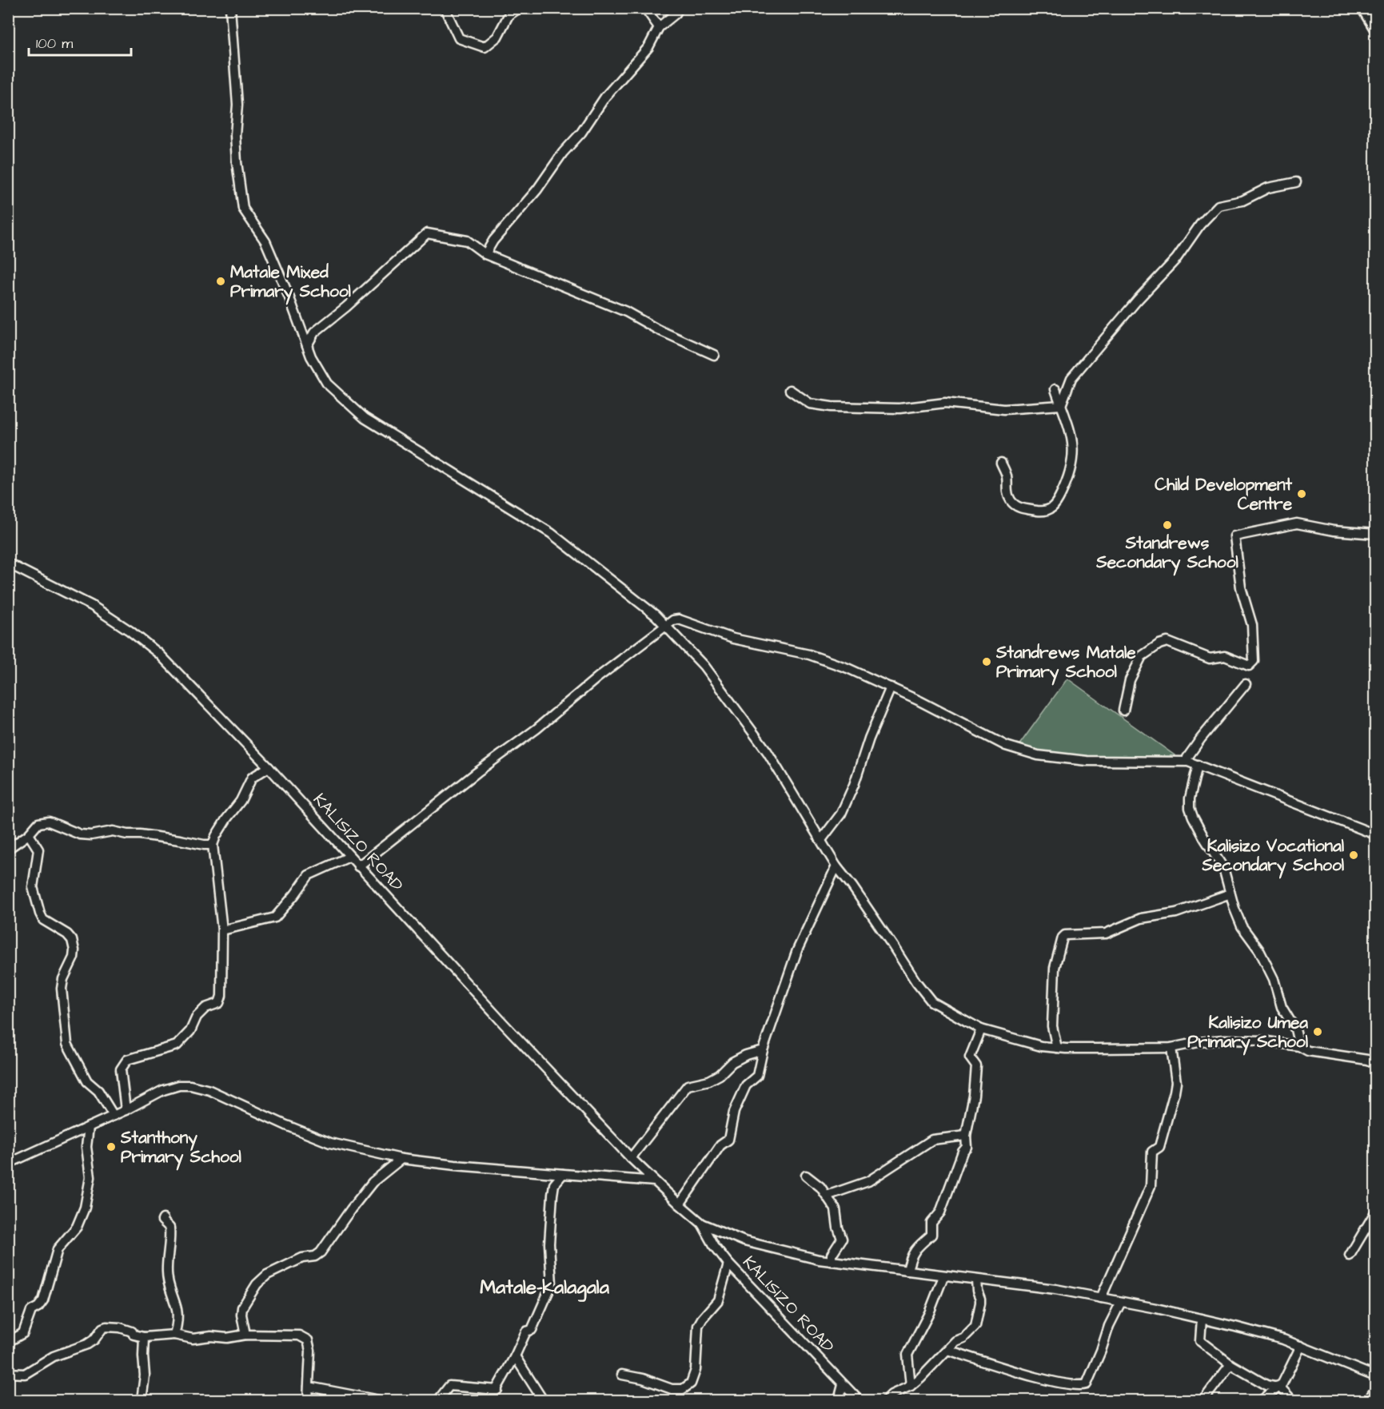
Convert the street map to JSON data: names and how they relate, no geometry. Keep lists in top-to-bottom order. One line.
{"streets":{"street":["KALISIZO ROAD"]},"districts":["Matale-kalagala"],"places":["Matale Mixed Primary School","Child Development Centre","Standrews Secondary School","Standrews Matale Primary School","Kalisizo Vocational Secondary School","Kalisizo Umea Primary School","Stanthony Primary School"],"scale_bar":"100 m"}
